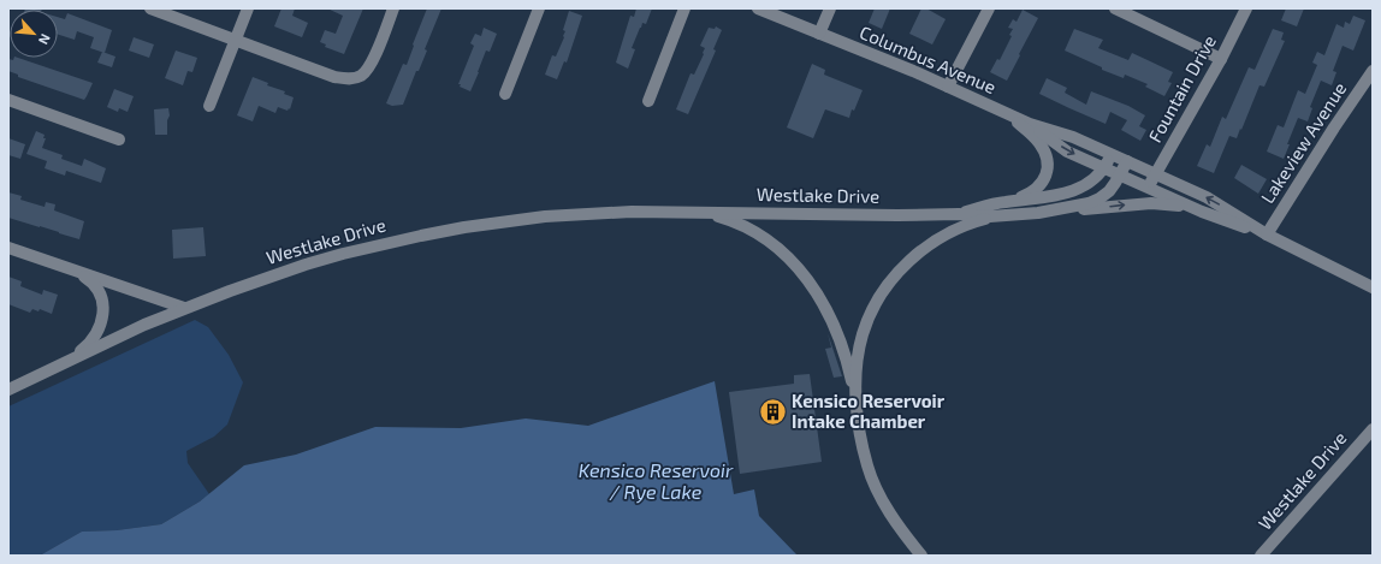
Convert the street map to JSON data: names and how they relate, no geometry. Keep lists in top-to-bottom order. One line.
{"streets":{"street":["Columbus Avenue","Fountain Drive","Lakeview Avenue","Westlake Drive"]},"crossings":[["Columbus Avenue","Fountain Drive"],["Columbus Avenue","Lakeview Avenue"]],"water":["Kensico Reservoir / Rye Lake"],"places":{"building":["Kensico Reservoir Intake Chamber"]},"north":"bottom right"}
